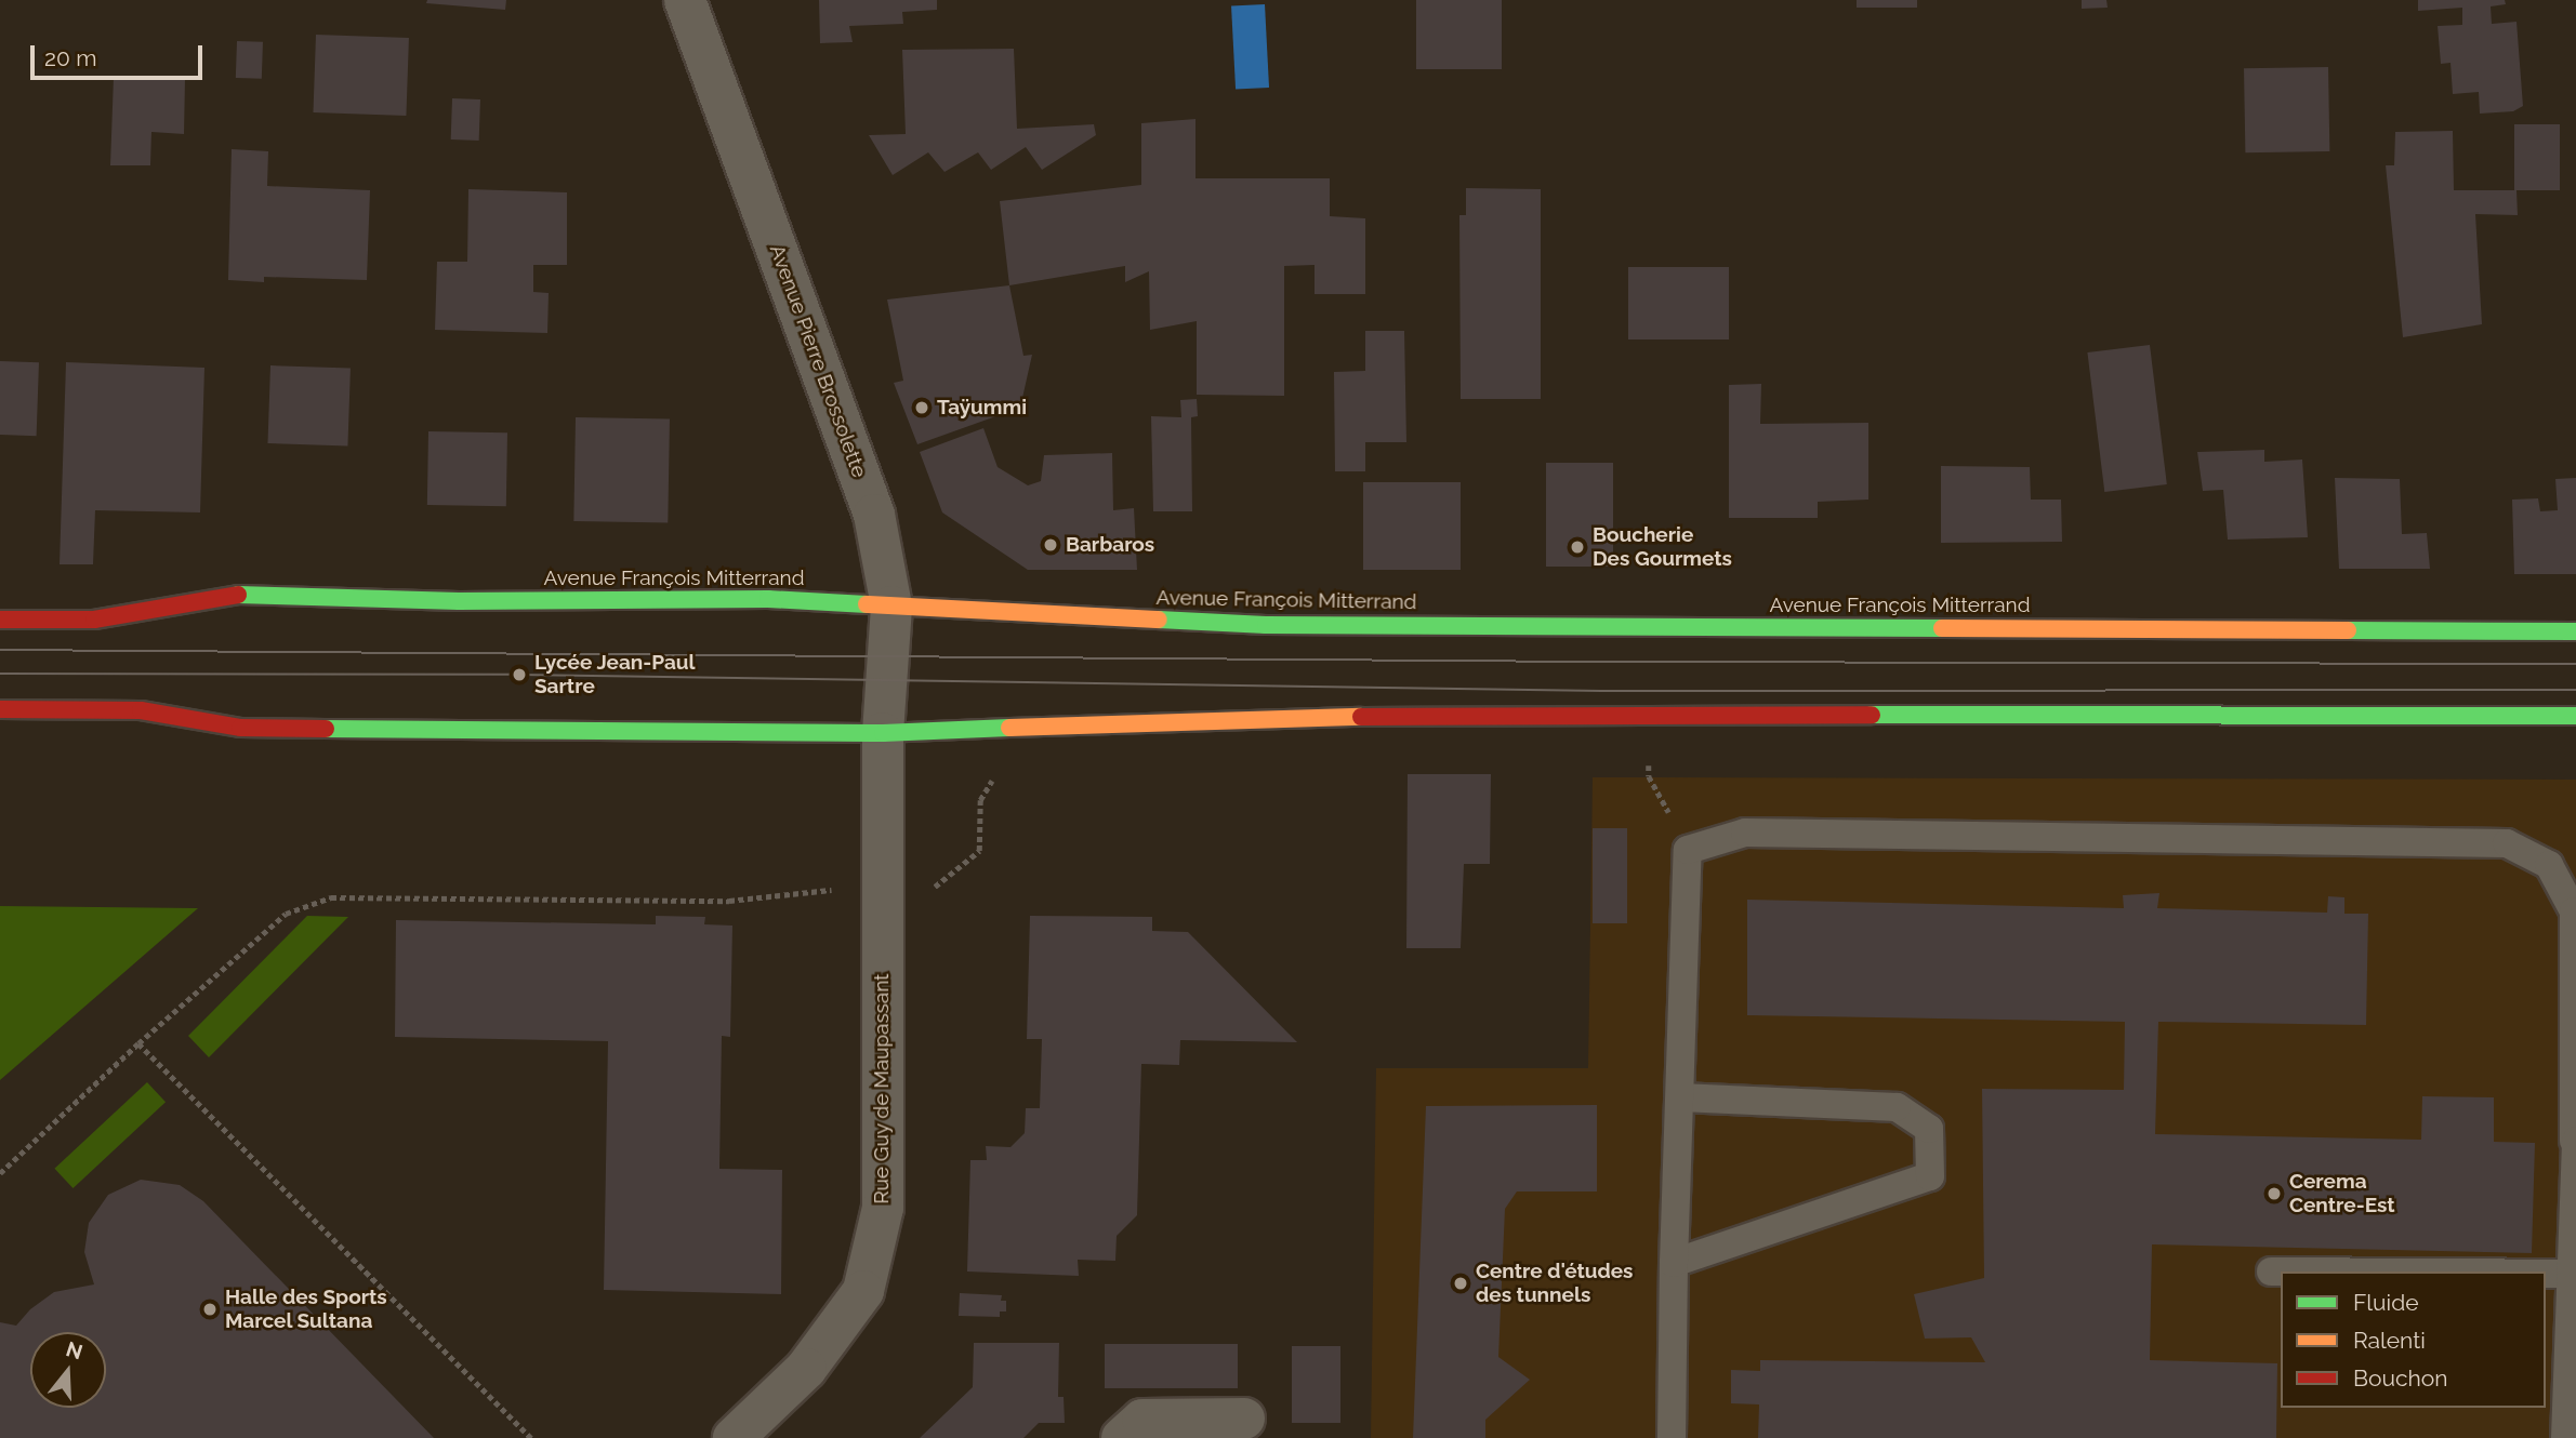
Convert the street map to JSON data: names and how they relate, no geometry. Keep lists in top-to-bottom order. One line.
{"streets":{"street":["Avenue Pierre Brossolette","Avenue François Mitterrand","Rue Guy de Maupassant"]},"crossings":[["Avenue Pierre Brossolette","Avenue François Mitterrand"],["Avenue Pierre Brossolette","Rue Guy de Maupassant"]],"places":["Taÿummi","Barbaros","Boucherie Des Gourmets","Lycée Jean-Paul Sartre","Cerema Centre-Est","Centre d'études des tunnels","Halle des Sports Marcel Sultana"],"legend":["Fluide","Ralenti","Bouchon"],"scale_bar":"20 m","north":"top"}
